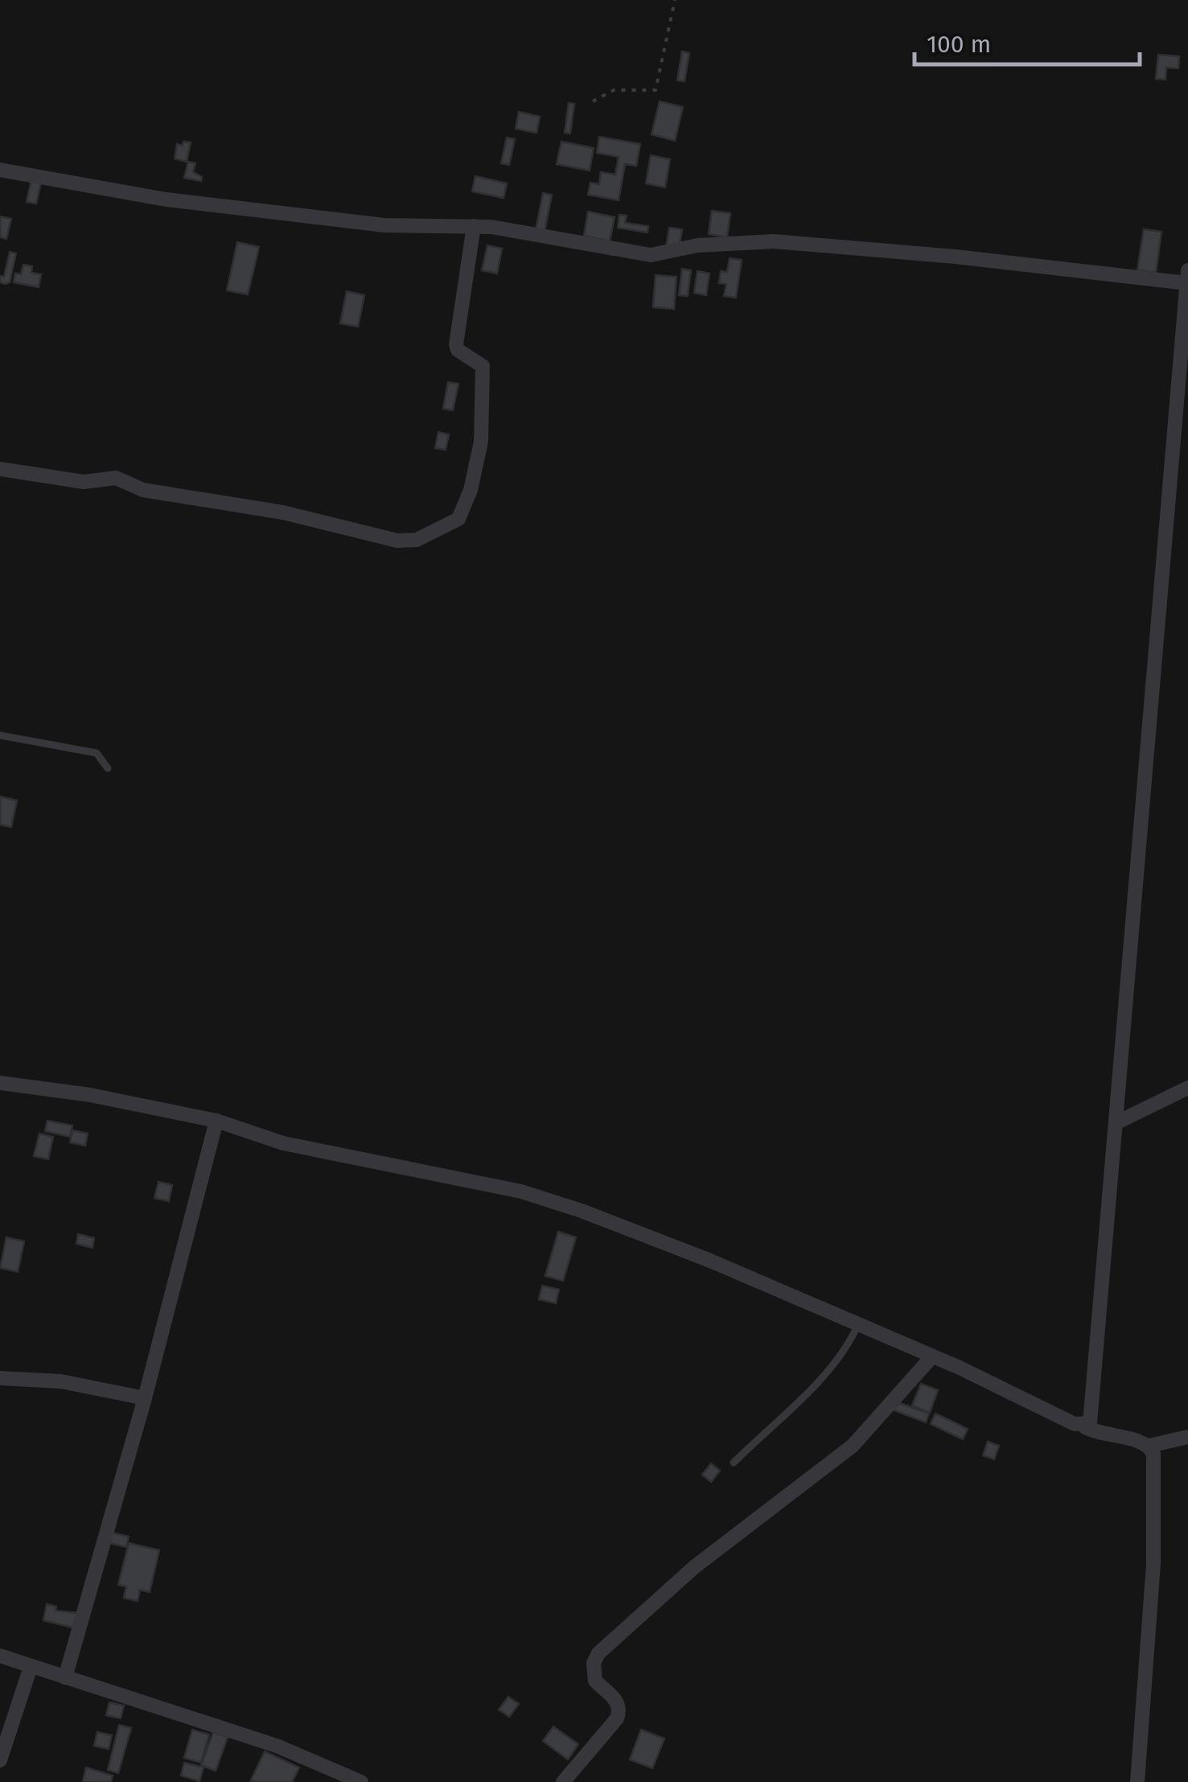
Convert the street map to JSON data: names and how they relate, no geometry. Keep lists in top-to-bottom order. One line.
{"scale_bar":"100 m"}
